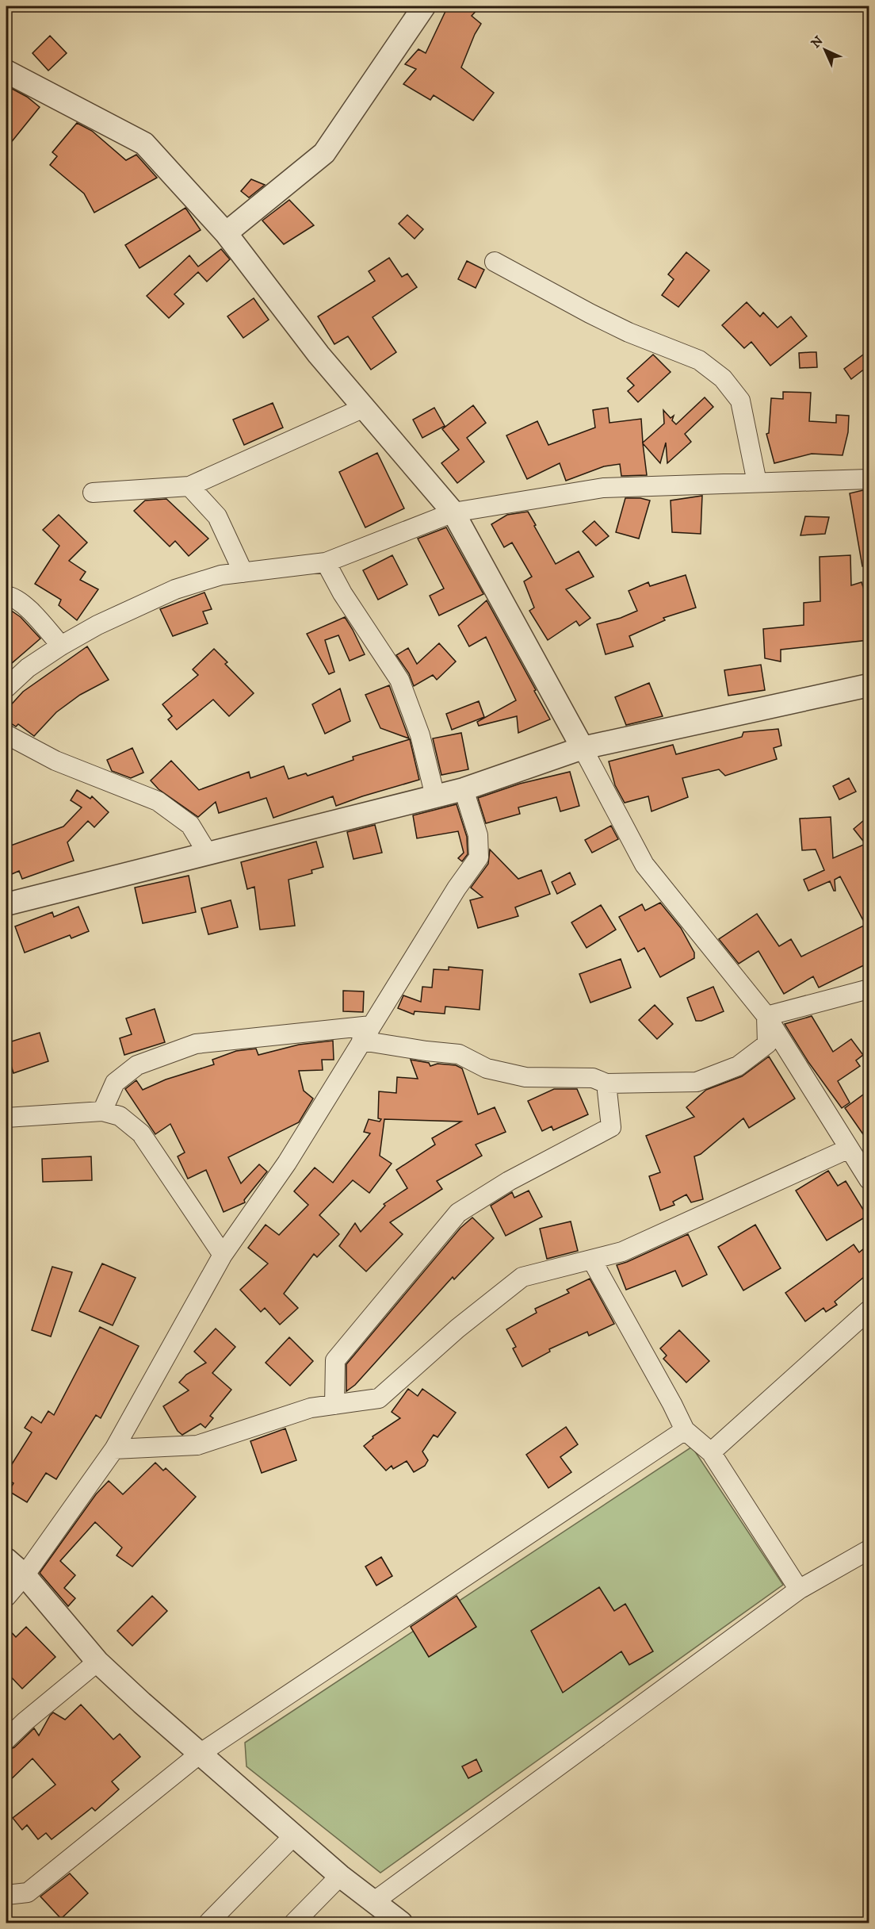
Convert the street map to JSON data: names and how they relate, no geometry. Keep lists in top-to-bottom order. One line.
{"north":"top left"}
